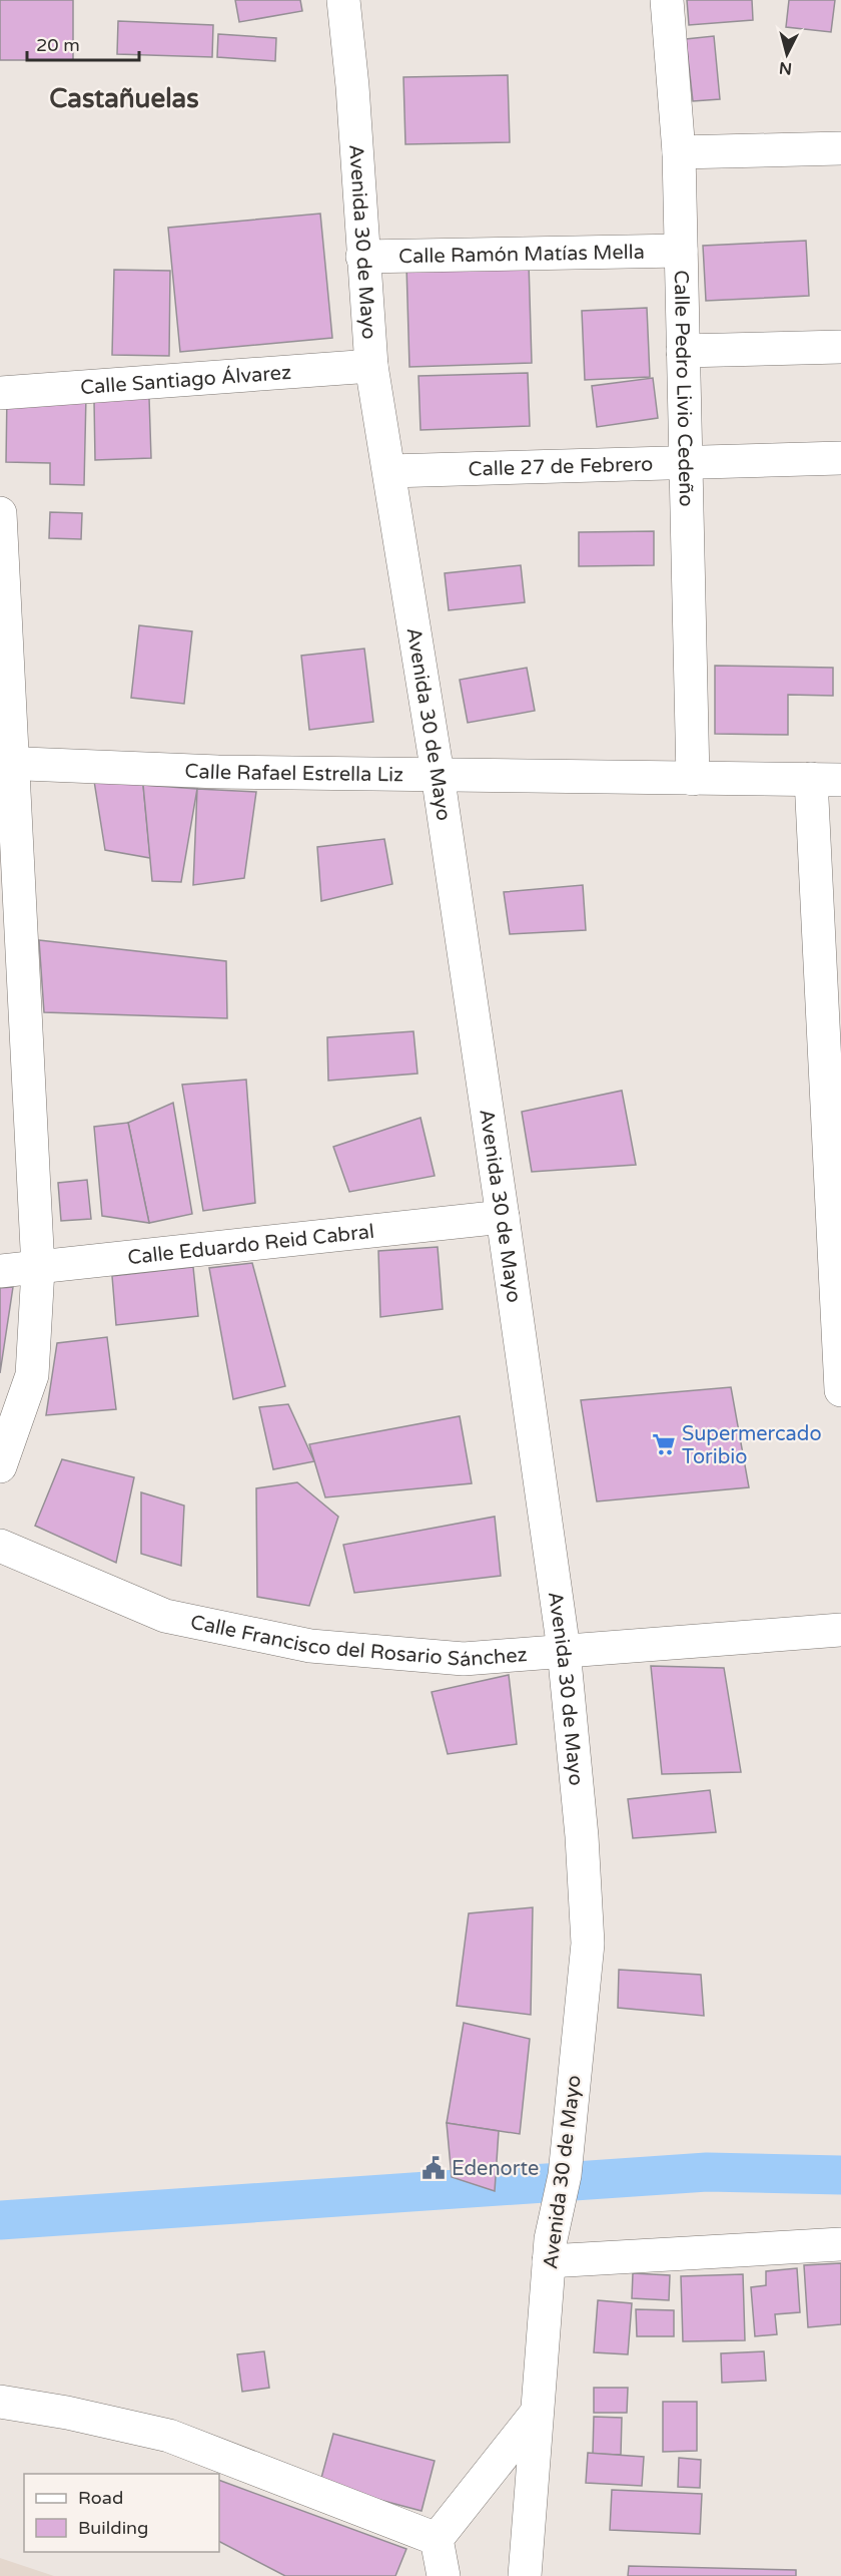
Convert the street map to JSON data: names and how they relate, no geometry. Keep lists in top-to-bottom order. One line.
{"streets":{"street":["Avenida 30 de Mayo","Calle Ramón Matías Mella","Calle Santiago Álvarez","Calle Pedro Livio Cedeño","Calle 27 de Febrero","Calle Rafael Estrella Liz","Calle Eduardo Reid Cabral","Calle Francisco del Rosario Sánchez"]},"crossings":[["Avenida 30 de Mayo","Calle Ramón Matías Mella"],["Avenida 30 de Mayo","Calle Santiago Álvarez"],["Avenida 30 de Mayo","Calle 27 de Febrero"],["Avenida 30 de Mayo","Calle Rafael Estrella Liz"],["Avenida 30 de Mayo","Calle Eduardo Reid Cabral"],["Avenida 30 de Mayo","Calle Francisco del Rosario Sánchez"],["Calle Ramón Matías Mella","Calle Pedro Livio Cedeño"],["Calle Pedro Livio Cedeño","Calle 27 de Febrero"],["Calle Pedro Livio Cedeño","Calle Rafael Estrella Liz"]],"districts":["Castañuelas"],"places":{"supermarket":["Supermercado Toribio"],"public building":["Edenorte"]},"legend":["Road","Building"],"scale_bar":"20 m","north":"bottom"}
